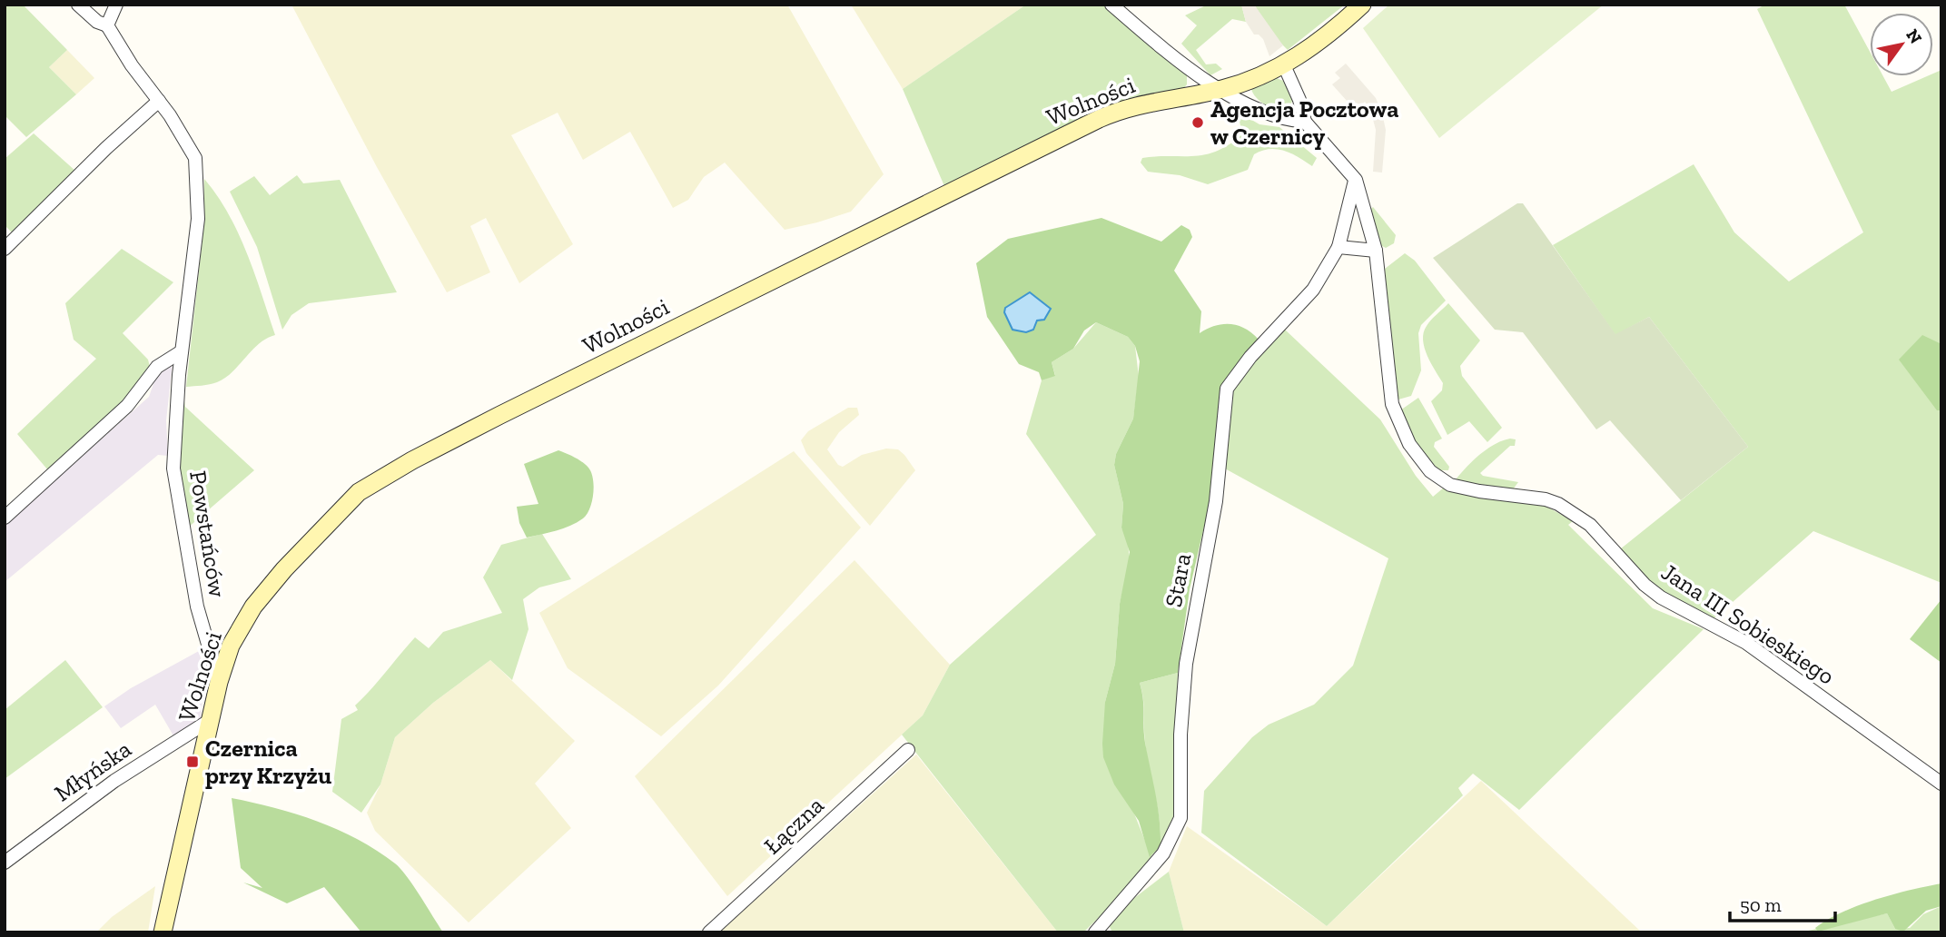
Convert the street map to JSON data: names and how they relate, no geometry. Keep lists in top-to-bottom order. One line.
{"streets":{"street":["Wolności","Powstańców","Stara","Jana III Sobieskiego","Młyńska","Łączna"]},"crossings":[["Wolności","Powstańców"],["Wolności","Młyńska"],["Stara","Jana III Sobieskiego"]],"places":{"other":["Agencja Pocztowa w Czernicy"],"transit":["Czernica przy Krzyżu"]},"scale_bar":"50 m","north":"top right"}
